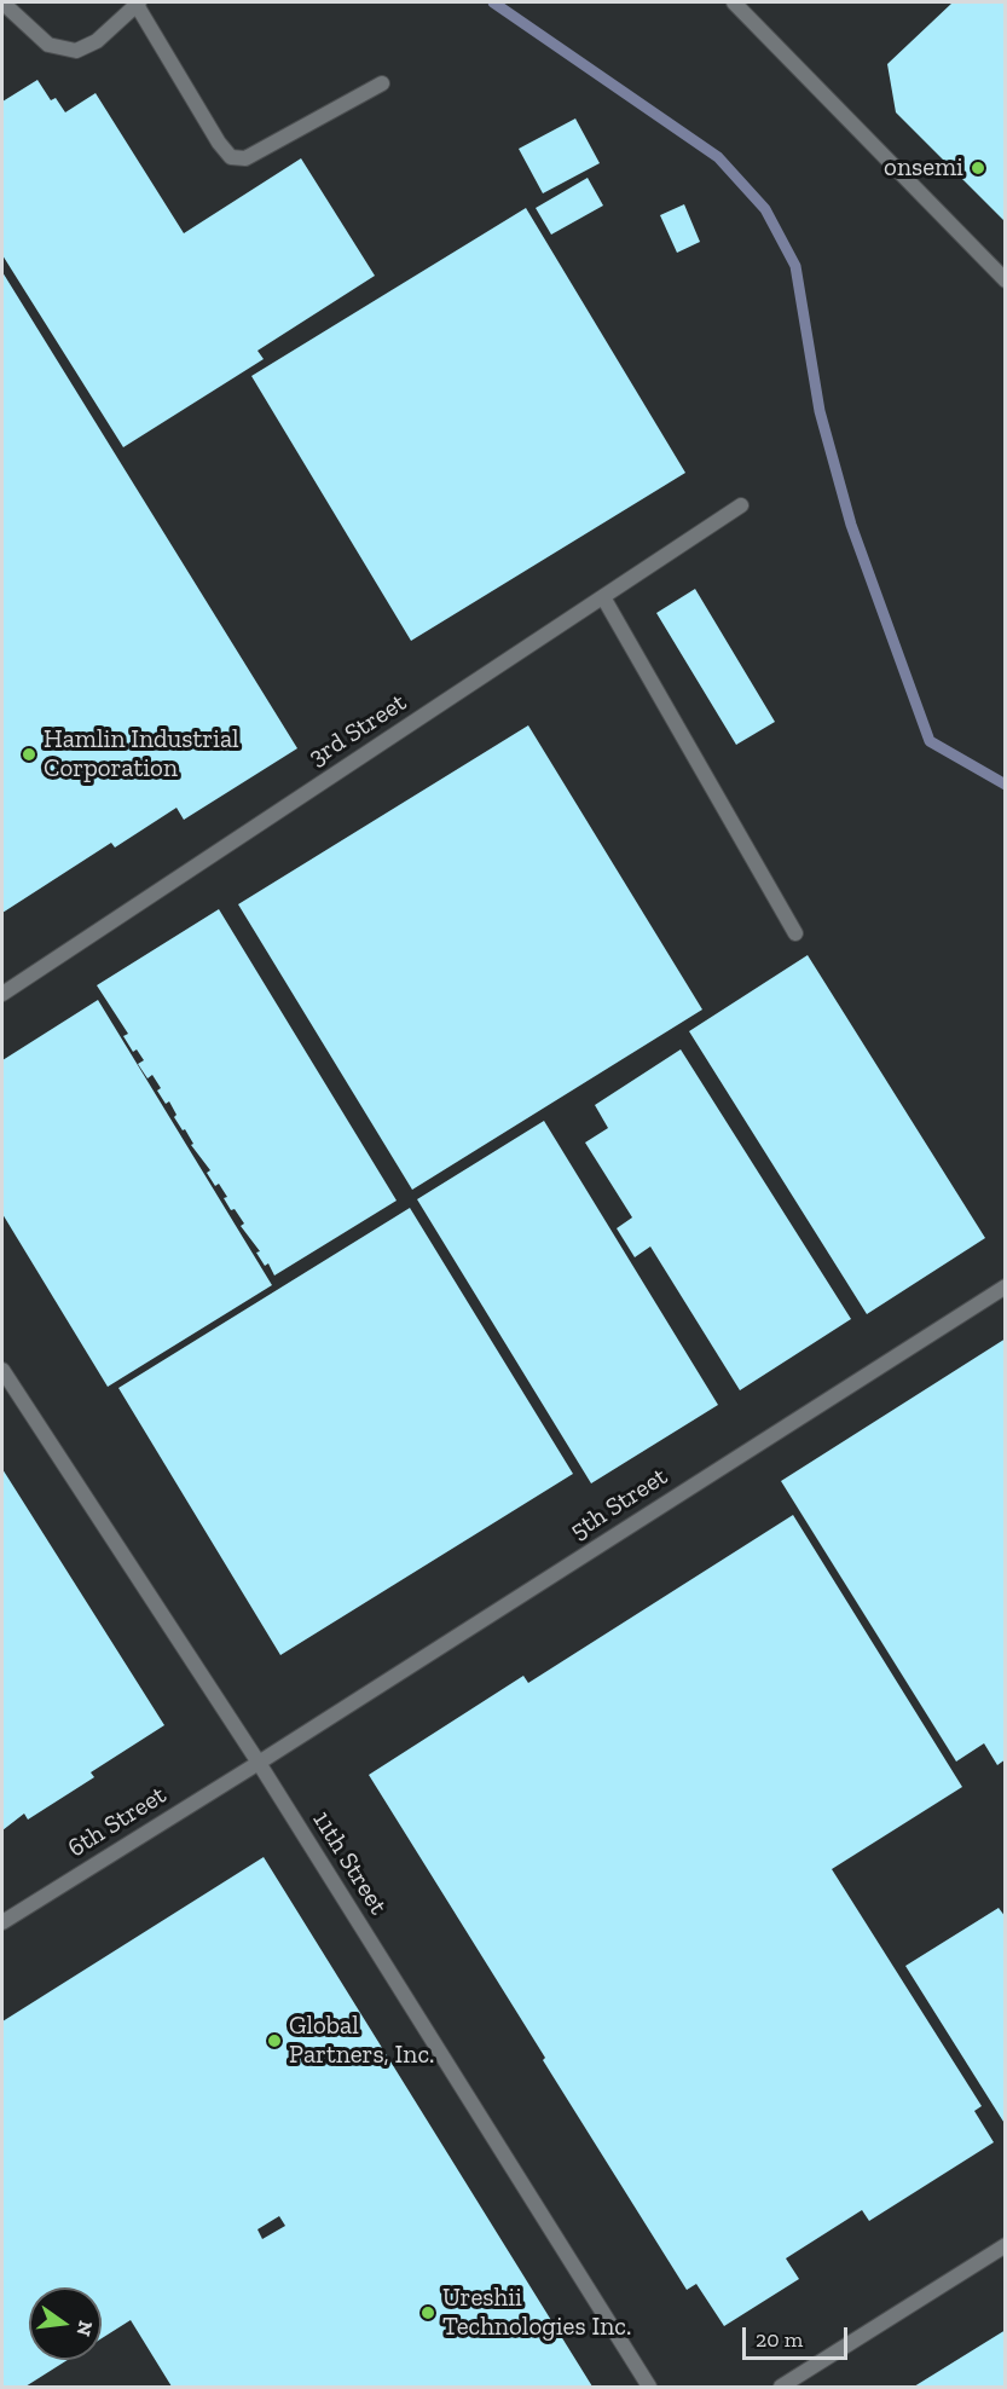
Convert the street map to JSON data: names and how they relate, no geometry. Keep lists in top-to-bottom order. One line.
{"streets":{"lane":["3rd Street","5th Street","6th Street","11th Street"]},"crossings":[["5th Street","6th Street"],["5th Street","11th Street"],["6th Street","11th Street"]],"places":["onsemi","Hamlin Industrial Corporation","Global Partners, Inc.","Ureshii Technologies Inc."],"scale_bar":"20 m","north":"right"}
